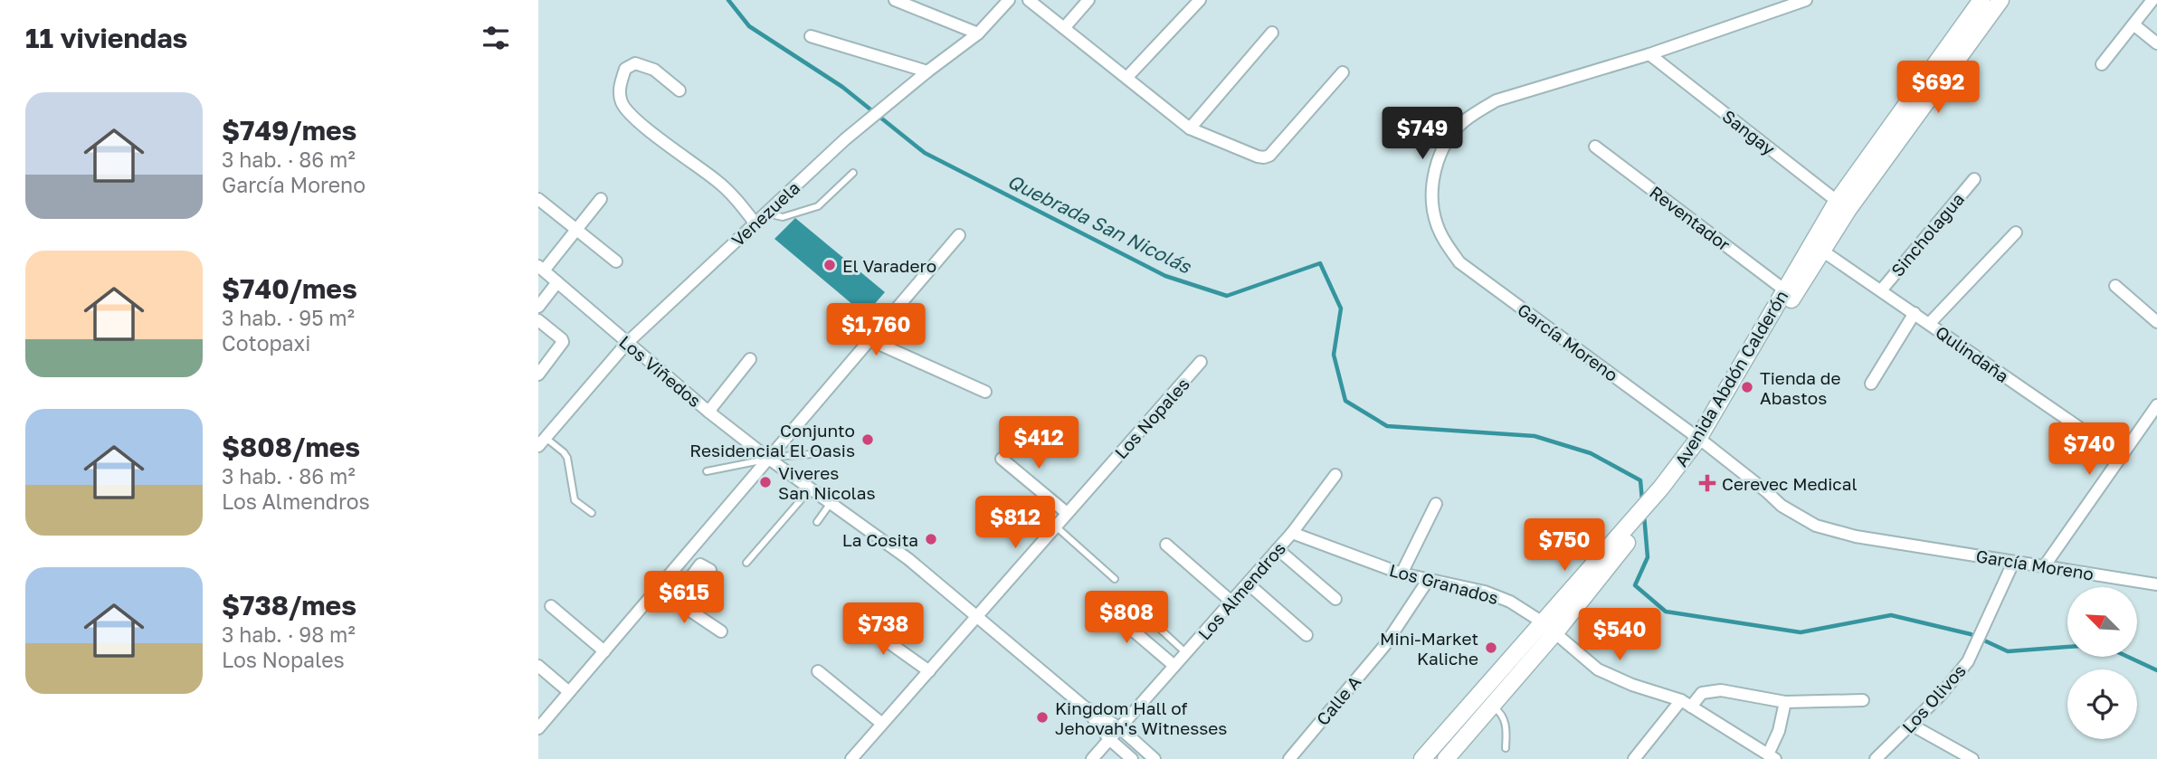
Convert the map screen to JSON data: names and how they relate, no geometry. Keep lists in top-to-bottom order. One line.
{"streets":{"main road":["Avenida Abdón Calderón"],"street":["Sangay","Venezuela","Reventador","Sincholagua","García Moreno","Qulindaña","Los Viñedos","Los Nopales","Los Granados","Los Almendros","Los Olivos","Calle A"]},"crossings":[["Sangay","García Moreno"],["Sangay","Avenida Abdón Calderón"],["Venezuela","Los Viñedos"],["Reventador","Avenida Abdón Calderón"],["Sincholagua","Qulindaña"],["García Moreno","Avenida Abdón Calderón"],["García Moreno","Los Olivos"],["Qulindaña","Avenida Abdón Calderón"],["Los Viñedos","Los Nopales"],["Los Viñedos","Los Almendros"],["Avenida Abdón Calderón","Los Granados"],["Los Granados","Los Almendros"],["Los Granados","Calle A"]],"water":["Quebrada San Nicolás"],"places":{"other":["El Varadero","Tienda de Abastos","Conjunto Residencial El Oasis","Viveres San Nicolas","La Cosita","Mini-Market Kaliche","Kingdom Hall of Jehovah's Witnesses"],"health":["Cerevec Medical"]},"north":"top left","page":{"heading":"11 viviendas","price":["$692","$749","$1,760","$412","$740","$812","$750","$615","$808","$738","$540"],"list":[{"name":"$749/mes","note":"3 hab. · 86 m² · García Moreno"},{"name":"$740/mes","note":"3 hab. · 95 m² · Cotopaxi"},{"name":"$808/mes","note":"3 hab. · 86 m² · Los Almendros"},{"name":"$738/mes","note":"3 hab. · 98 m² · Los Nopales"}]}}
